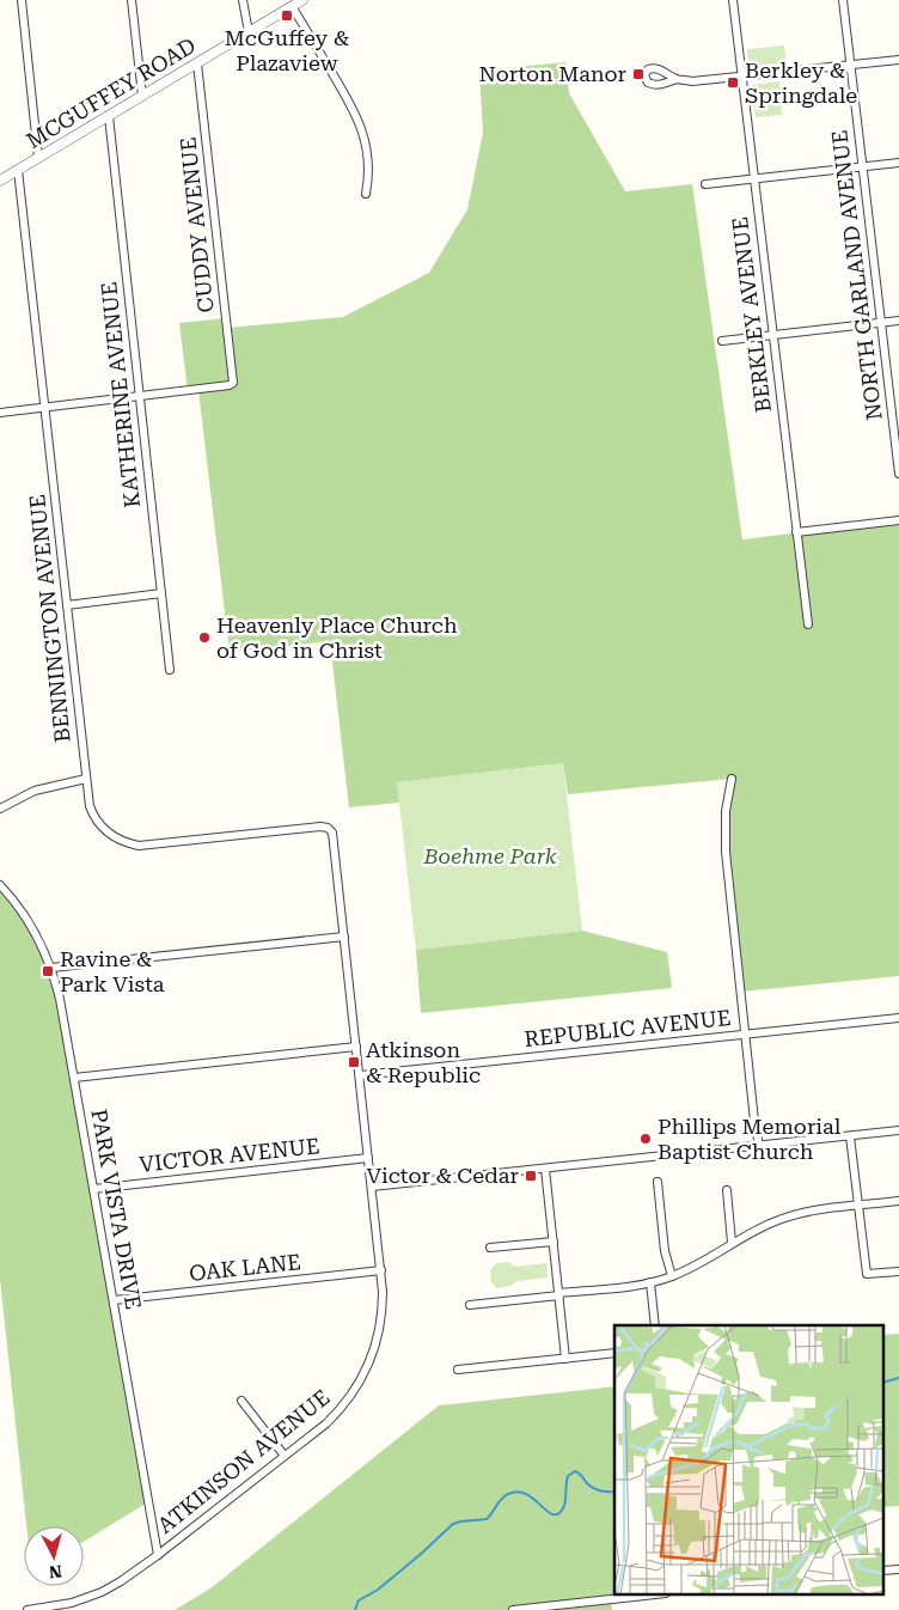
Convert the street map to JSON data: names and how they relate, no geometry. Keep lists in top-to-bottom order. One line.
{"streets":{"street":["MCGUFFEY ROAD","CUDDY AVENUE","NORTH GARLAND AVENUE","BERKLEY AVENUE","KATHERINE AVENUE","BENNINGTON AVENUE","REPUBLIC AVENUE","VICTOR AVENUE","PARK VISTA DRIVE","OAK LANE","ATKINSON AVENUE"]},"crossings":[["MCGUFFEY ROAD","CUDDY AVENUE"],["MCGUFFEY ROAD","KATHERINE AVENUE"],["MCGUFFEY ROAD","BENNINGTON AVENUE"],["CUDDY AVENUE","KATHERINE AVENUE"],["BENNINGTON AVENUE","ATKINSON AVENUE"],["REPUBLIC AVENUE","ATKINSON AVENUE"],["VICTOR AVENUE","PARK VISTA DRIVE"],["VICTOR AVENUE","ATKINSON AVENUE"],["PARK VISTA DRIVE","OAK LANE"],["PARK VISTA DRIVE","ATKINSON AVENUE"],["OAK LANE","ATKINSON AVENUE"]],"parks":["Boehme Park"],"places":{"transit":["McGuffey & Plazaview","Norton Manor","Berkley & Springdale","Ravine & Park Vista","Atkinson & Republic","Victor & Cedar"],"other":["Heavenly Place Church of God in Christ","Phillips Memorial Baptist Church"]},"north":"bottom"}
